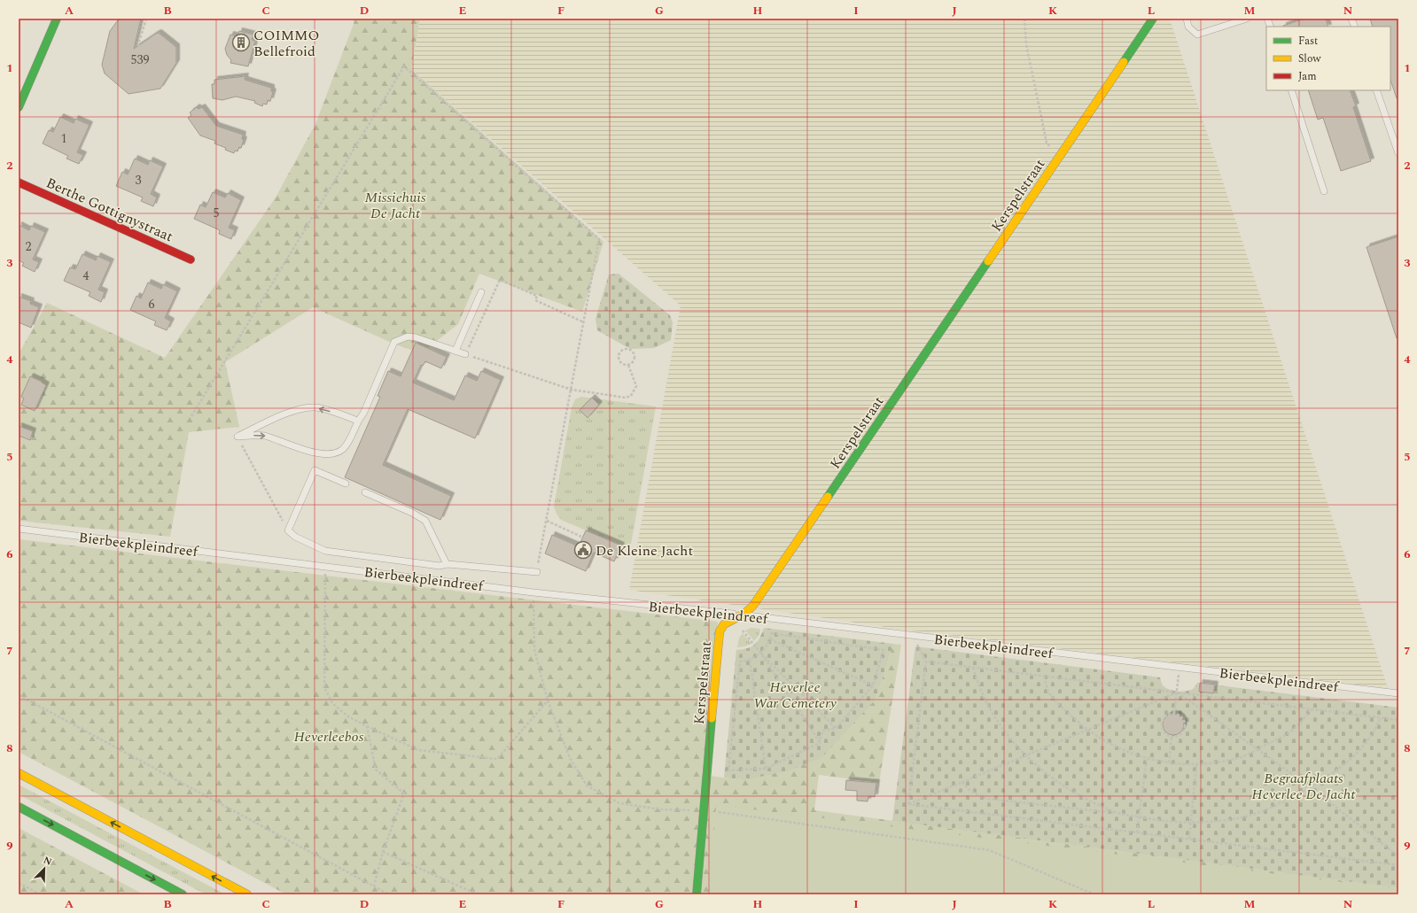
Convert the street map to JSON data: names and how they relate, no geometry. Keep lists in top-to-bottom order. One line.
{"streets":{"main road":["Kerspelstraat","Berthe Gottignystraat"],"lane":["Bierbeekpleindreef"]},"crossings":[["Kerspelstraat","Bierbeekpleindreef"]],"parks":["Missiehuis De Jacht","Heverlee War Cemetery","Heverleebos","Begraafplaats Heverlee De Jacht"],"places":{"building":["COIMMO Bellefroid"],"public building":["De Kleine Jacht"]},"house_numbers":["539","1","3","5","2","4","6"],"legend":["Fast","Slow","Jam"],"north":"top right","grid":{"columns":["A","B","C","D","E","F","G","H","I","J","K","L","M","N"],"rows":["1","2","3","4","5","6","7","8","9"]}}
